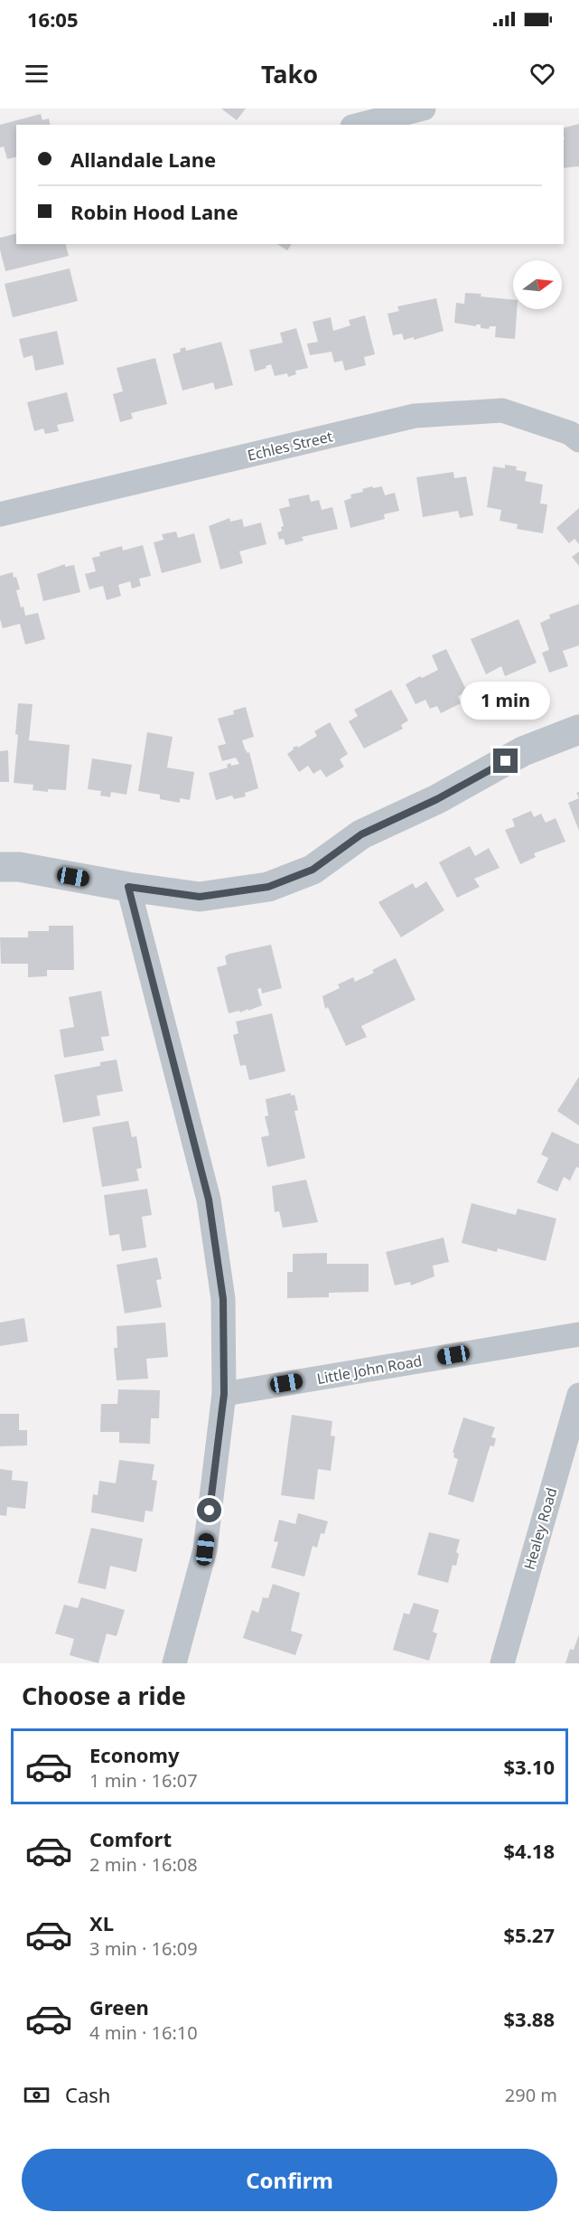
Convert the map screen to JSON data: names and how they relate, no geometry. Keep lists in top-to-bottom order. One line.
{"streets":{"street":["Echles Street","Little John Road","Healey Road"]},"north":"right","page":{"status":"16:05","header":"Tako","banner":["Allandale Lane","Robin Hood Lane"],"bubble":"1 min","heading":"Choose a ride","list":[{"name":"Economy","note":"1 min · 16:07","value":"$3.10"},{"name":"Comfort","note":"2 min · 16:08","value":"$4.18"},{"name":"XL","note":"3 min · 16:09","value":"$5.27"},{"name":"Green","note":"4 min · 16:10","value":"$3.88"}],"pay":["Cash","290 m"],"buttons":"Confirm"}}
